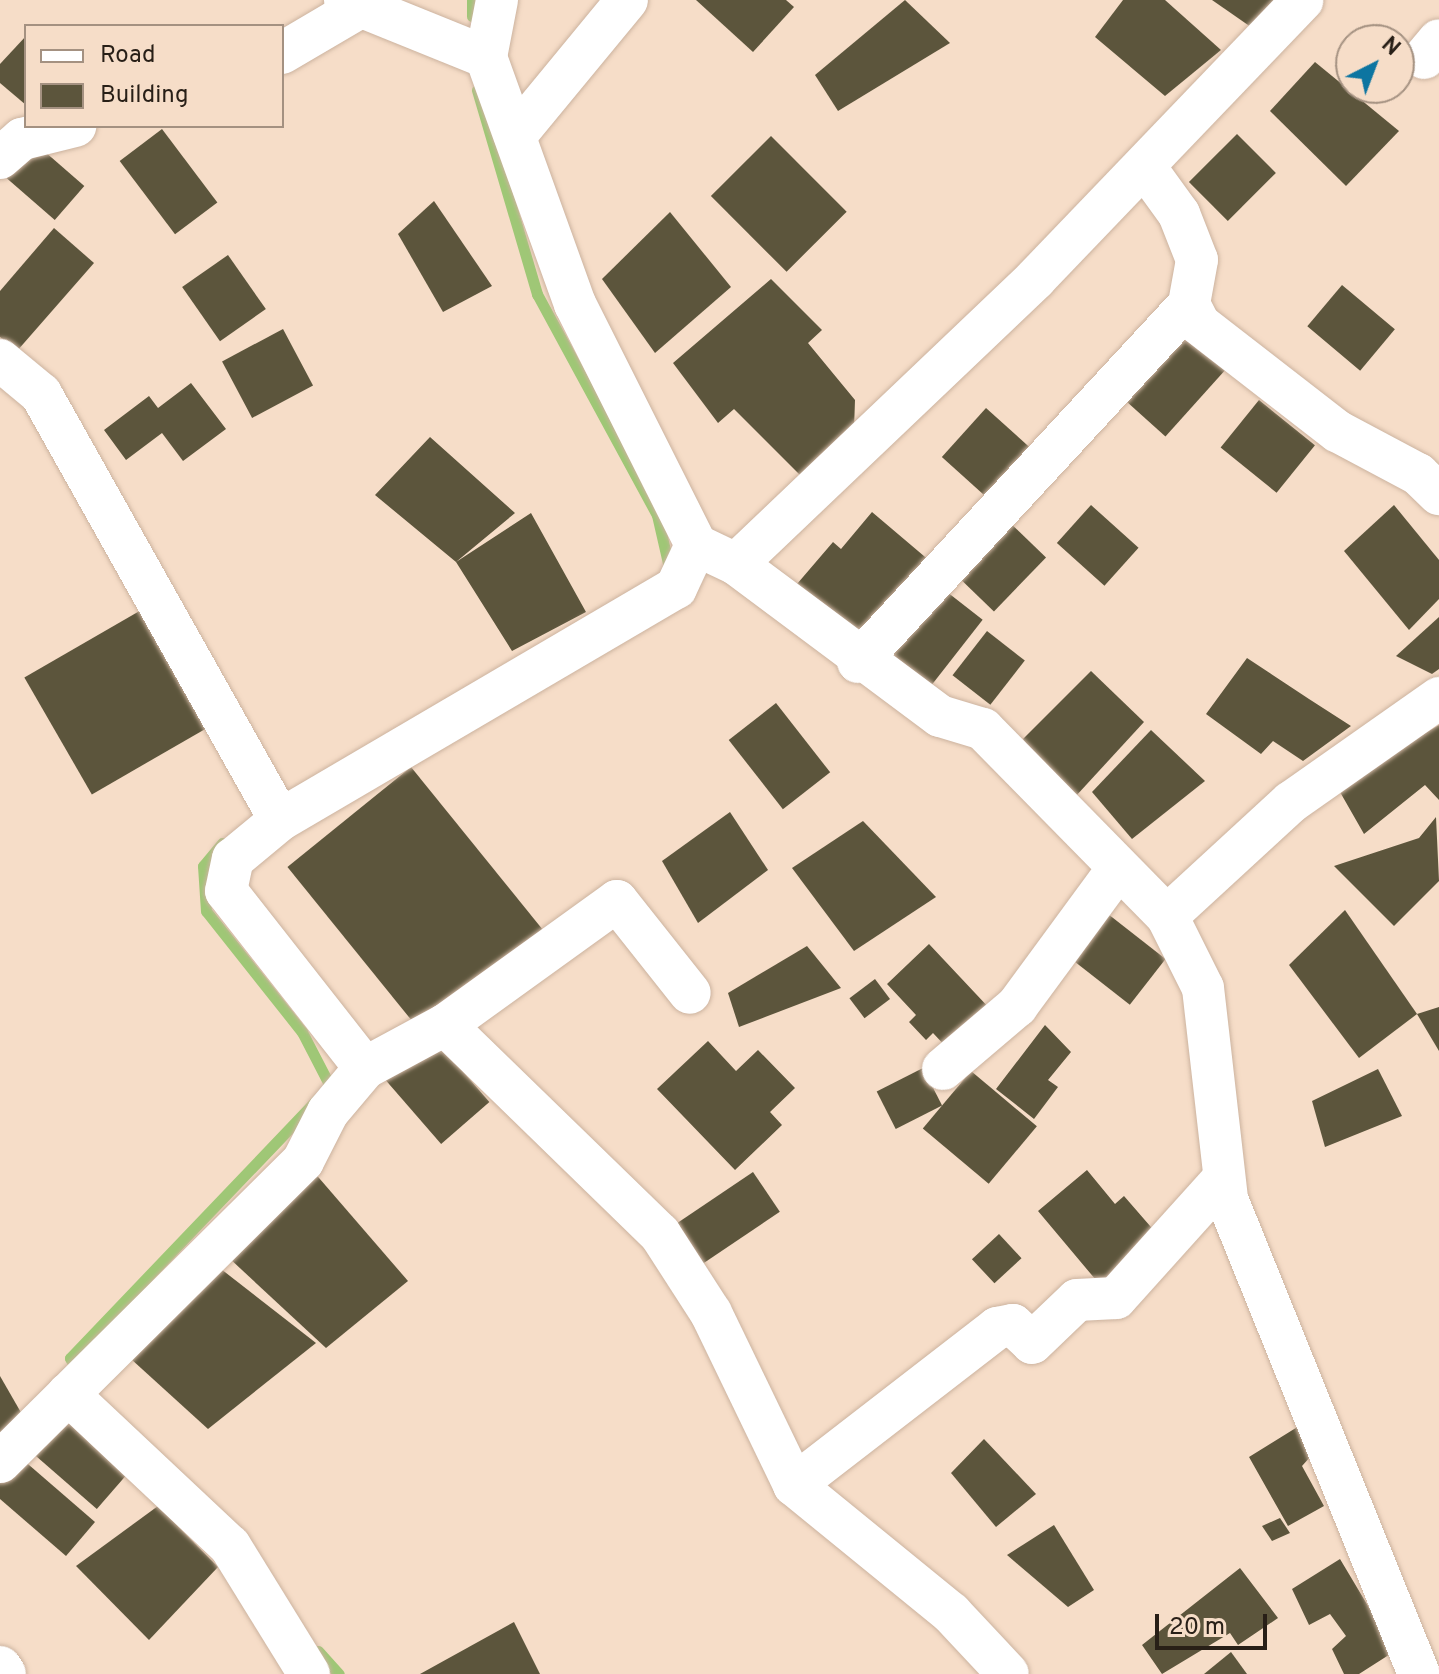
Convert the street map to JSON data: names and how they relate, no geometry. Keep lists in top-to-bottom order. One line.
{"legend":["Road","Building"],"scale_bar":"20 m","north":"top right"}
